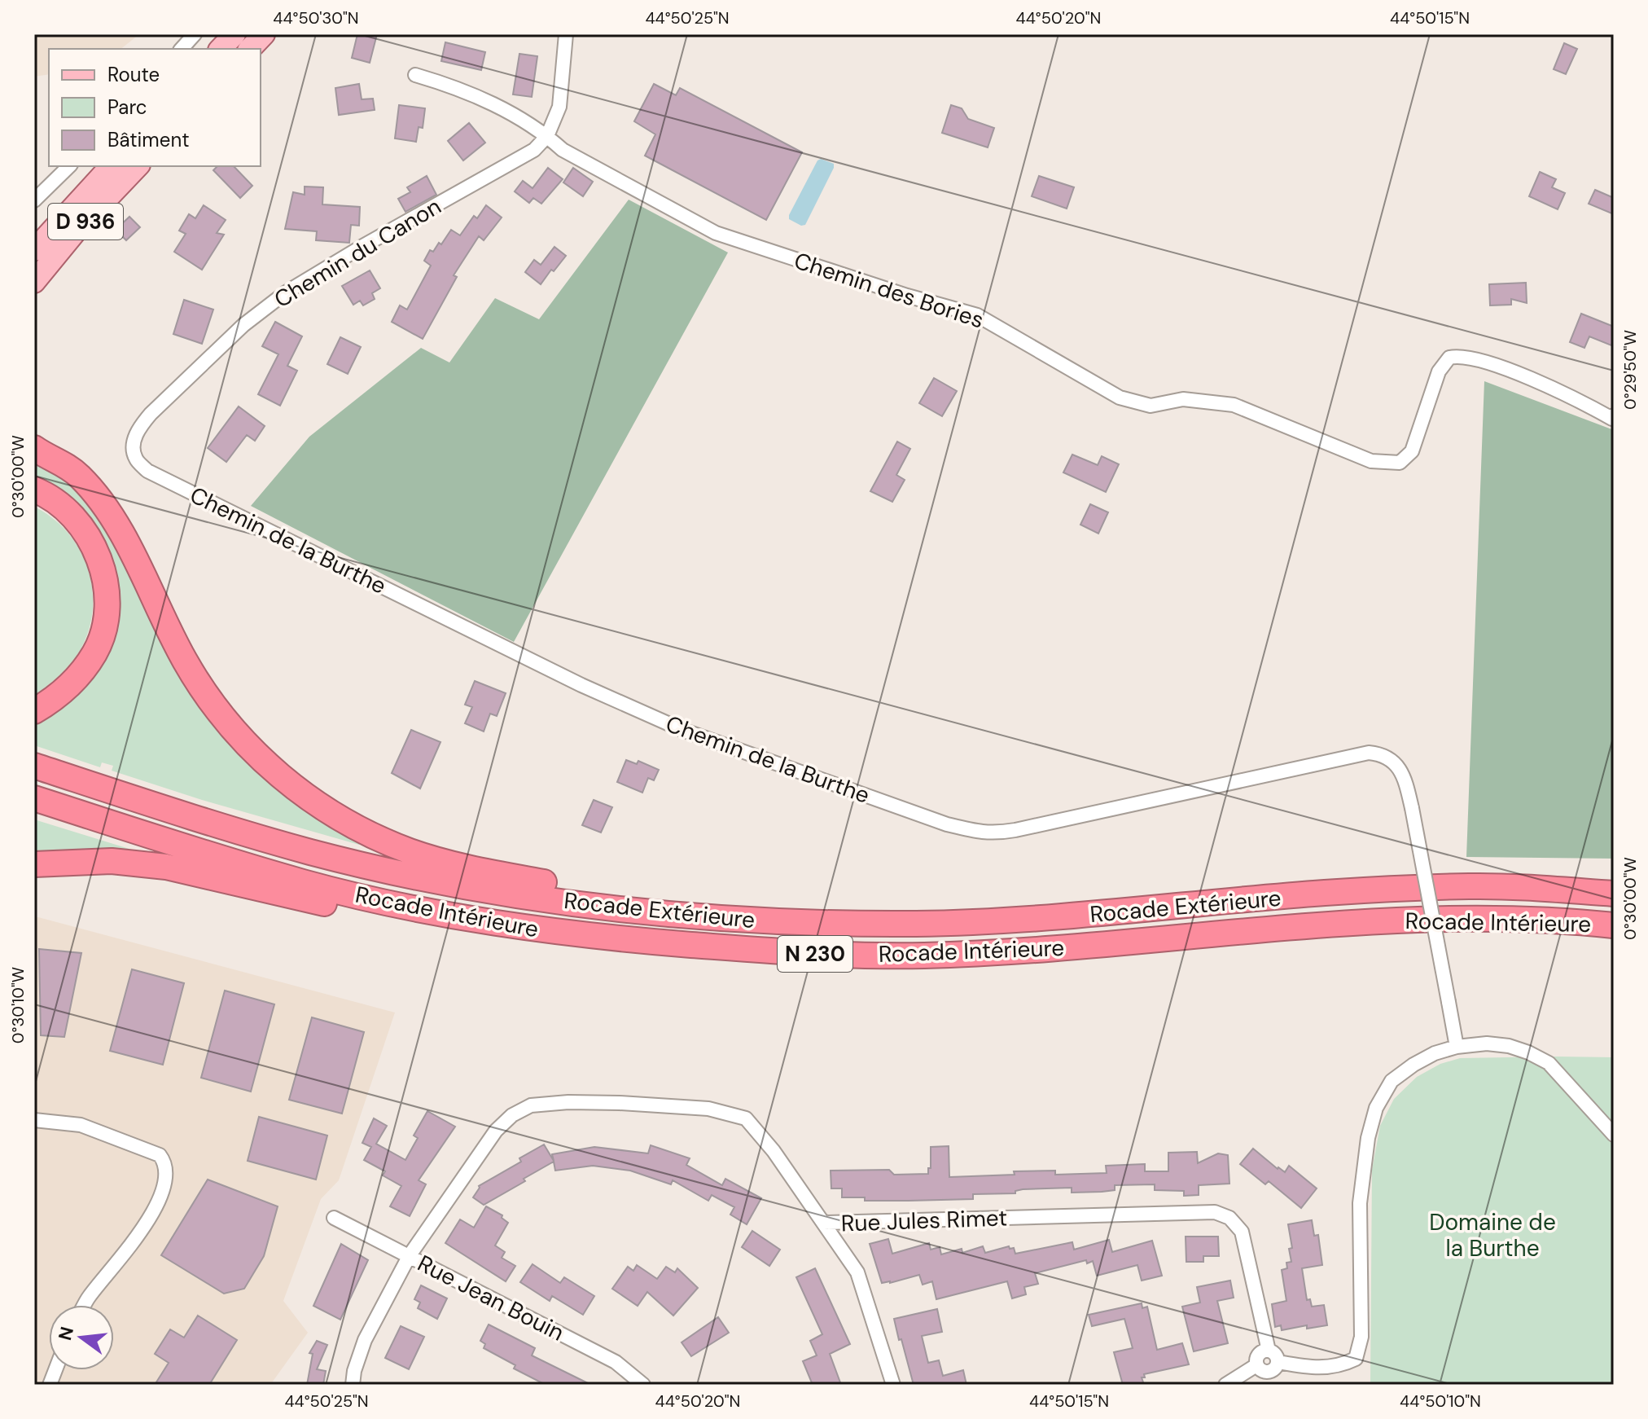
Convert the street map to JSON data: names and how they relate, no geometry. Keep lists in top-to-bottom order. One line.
{"streets":{"highway":["Rocade Extérieure","Rocade Intérieure","N 230"],"main road":["D 936"],"street":["Chemin du Canon","Chemin des Bories","Chemin de la Burthe","Rue Jules Rimet","Rue Jean Bouin"]},"crossings":[["Chemin du Canon","Chemin des Bories"],["Chemin du Canon","Chemin de la Burthe"],["Rue Jules Rimet","Rue Jean Bouin"]],"parks":["Domaine de la Burthe"],"legend":["Route","Parc","Bâtiment"],"north":"left","coordinates":["44°50'30\"N","44°50'25\"N","44°50'20\"N","44°50'15\"N","0°29'50\"W","0°30'00\"W","0°30'10\"W","44°50'10\"N"]}
